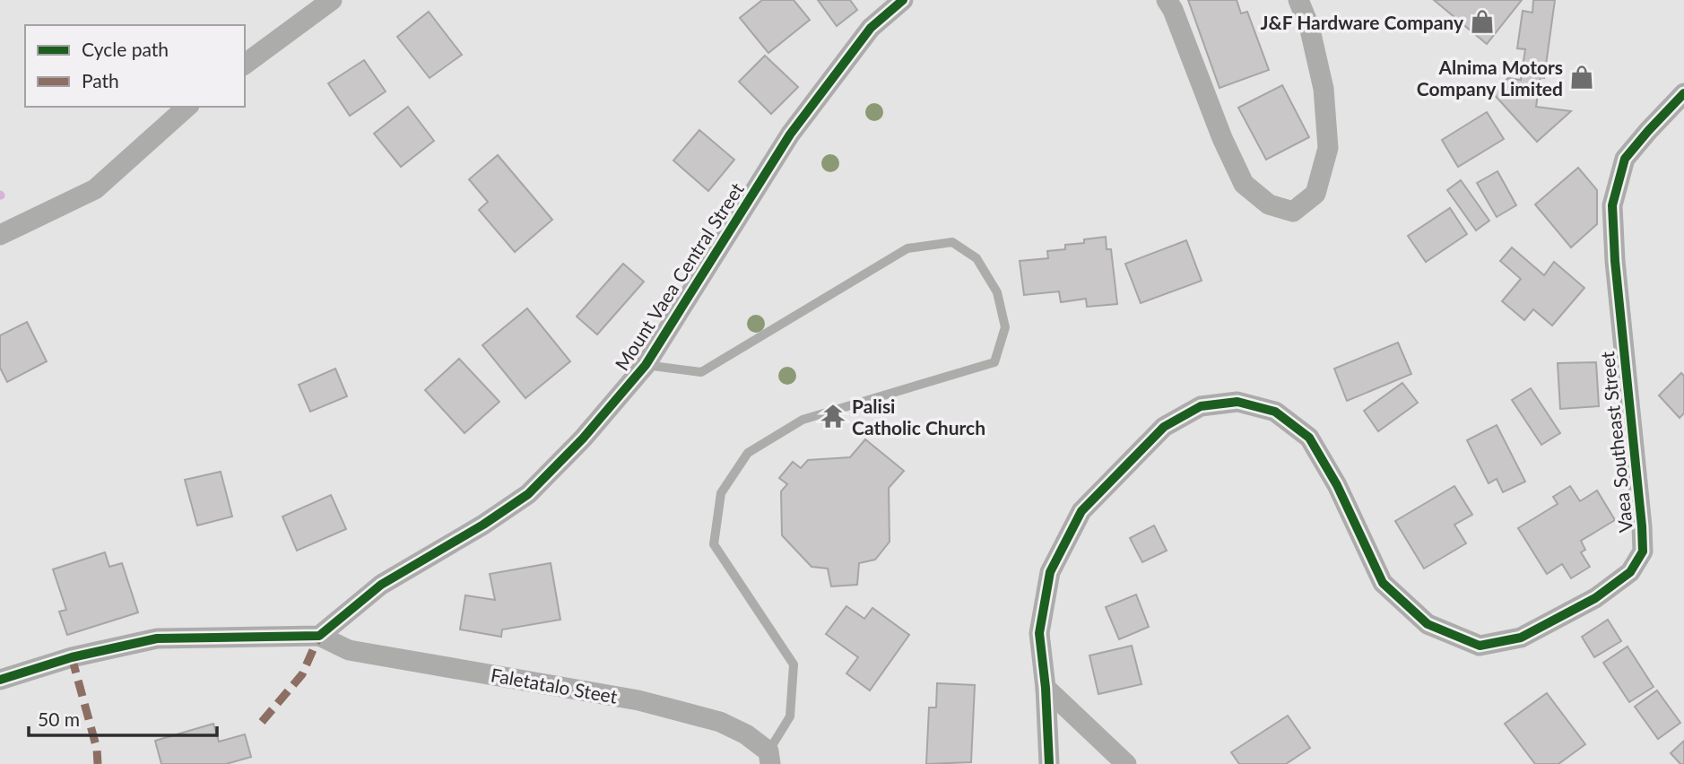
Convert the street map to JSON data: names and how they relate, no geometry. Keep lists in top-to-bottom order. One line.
{"streets":{"street":["Mount Vaea Central Street","Vaea Southeast Street","Faletatalo Steet"]},"crossings":[["Mount Vaea Central Street","Faletatalo Steet"]],"places":{"shop":["J&F Hardware Company","Alnima Motors Company Limited"],"temple":["Palisi Catholic Church"]},"legend":["Cycle path","Path"],"scale_bar":"50 m"}
